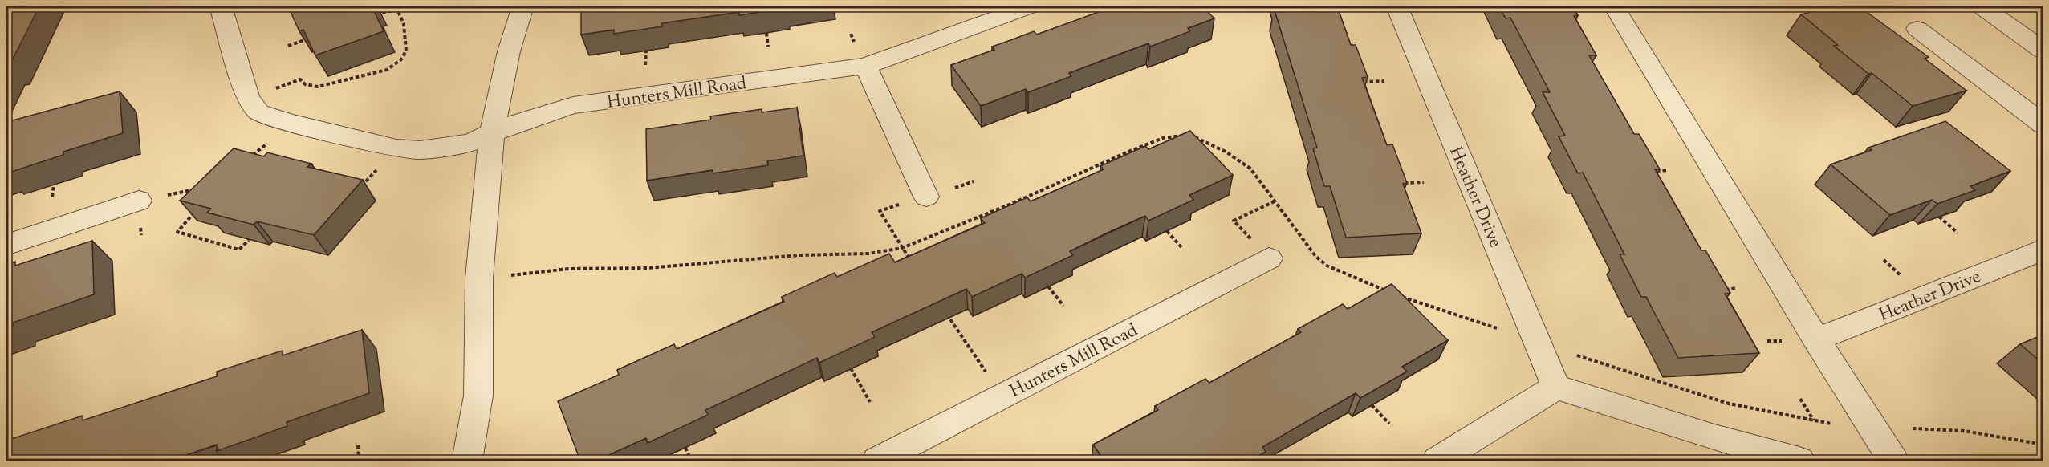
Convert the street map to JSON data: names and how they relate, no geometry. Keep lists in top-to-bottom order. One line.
{"streets":{"street":["Hunters Mill Road","Heather Drive"]}}
